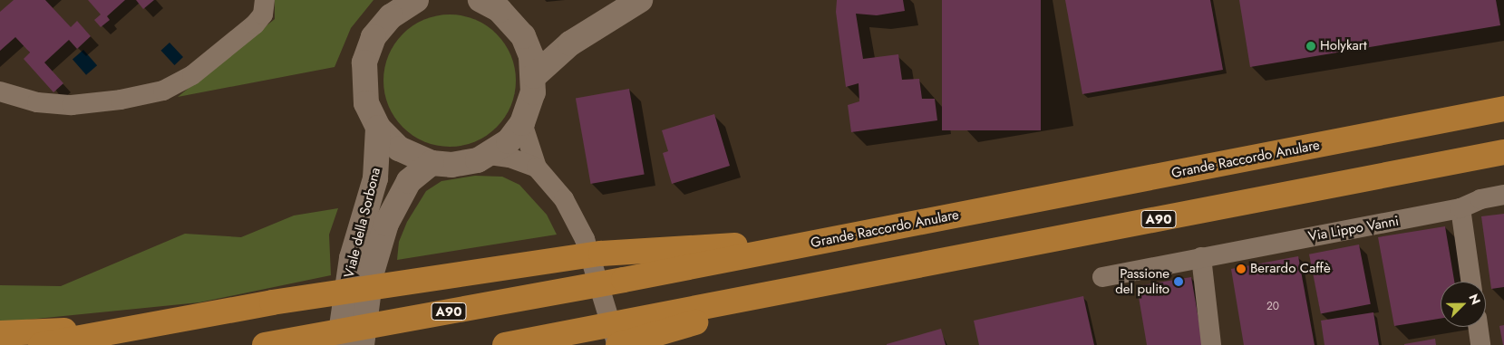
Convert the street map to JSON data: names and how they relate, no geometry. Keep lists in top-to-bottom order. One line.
{"streets":{"highway":["Grande Raccordo Anulare","A90"],"street":["Viale della Sorbona","Via Lippo Vanni"]},"places":["Holykart","Berardo Caffè","Passione del pulito"],"house_numbers":["20"],"north":"top right"}
